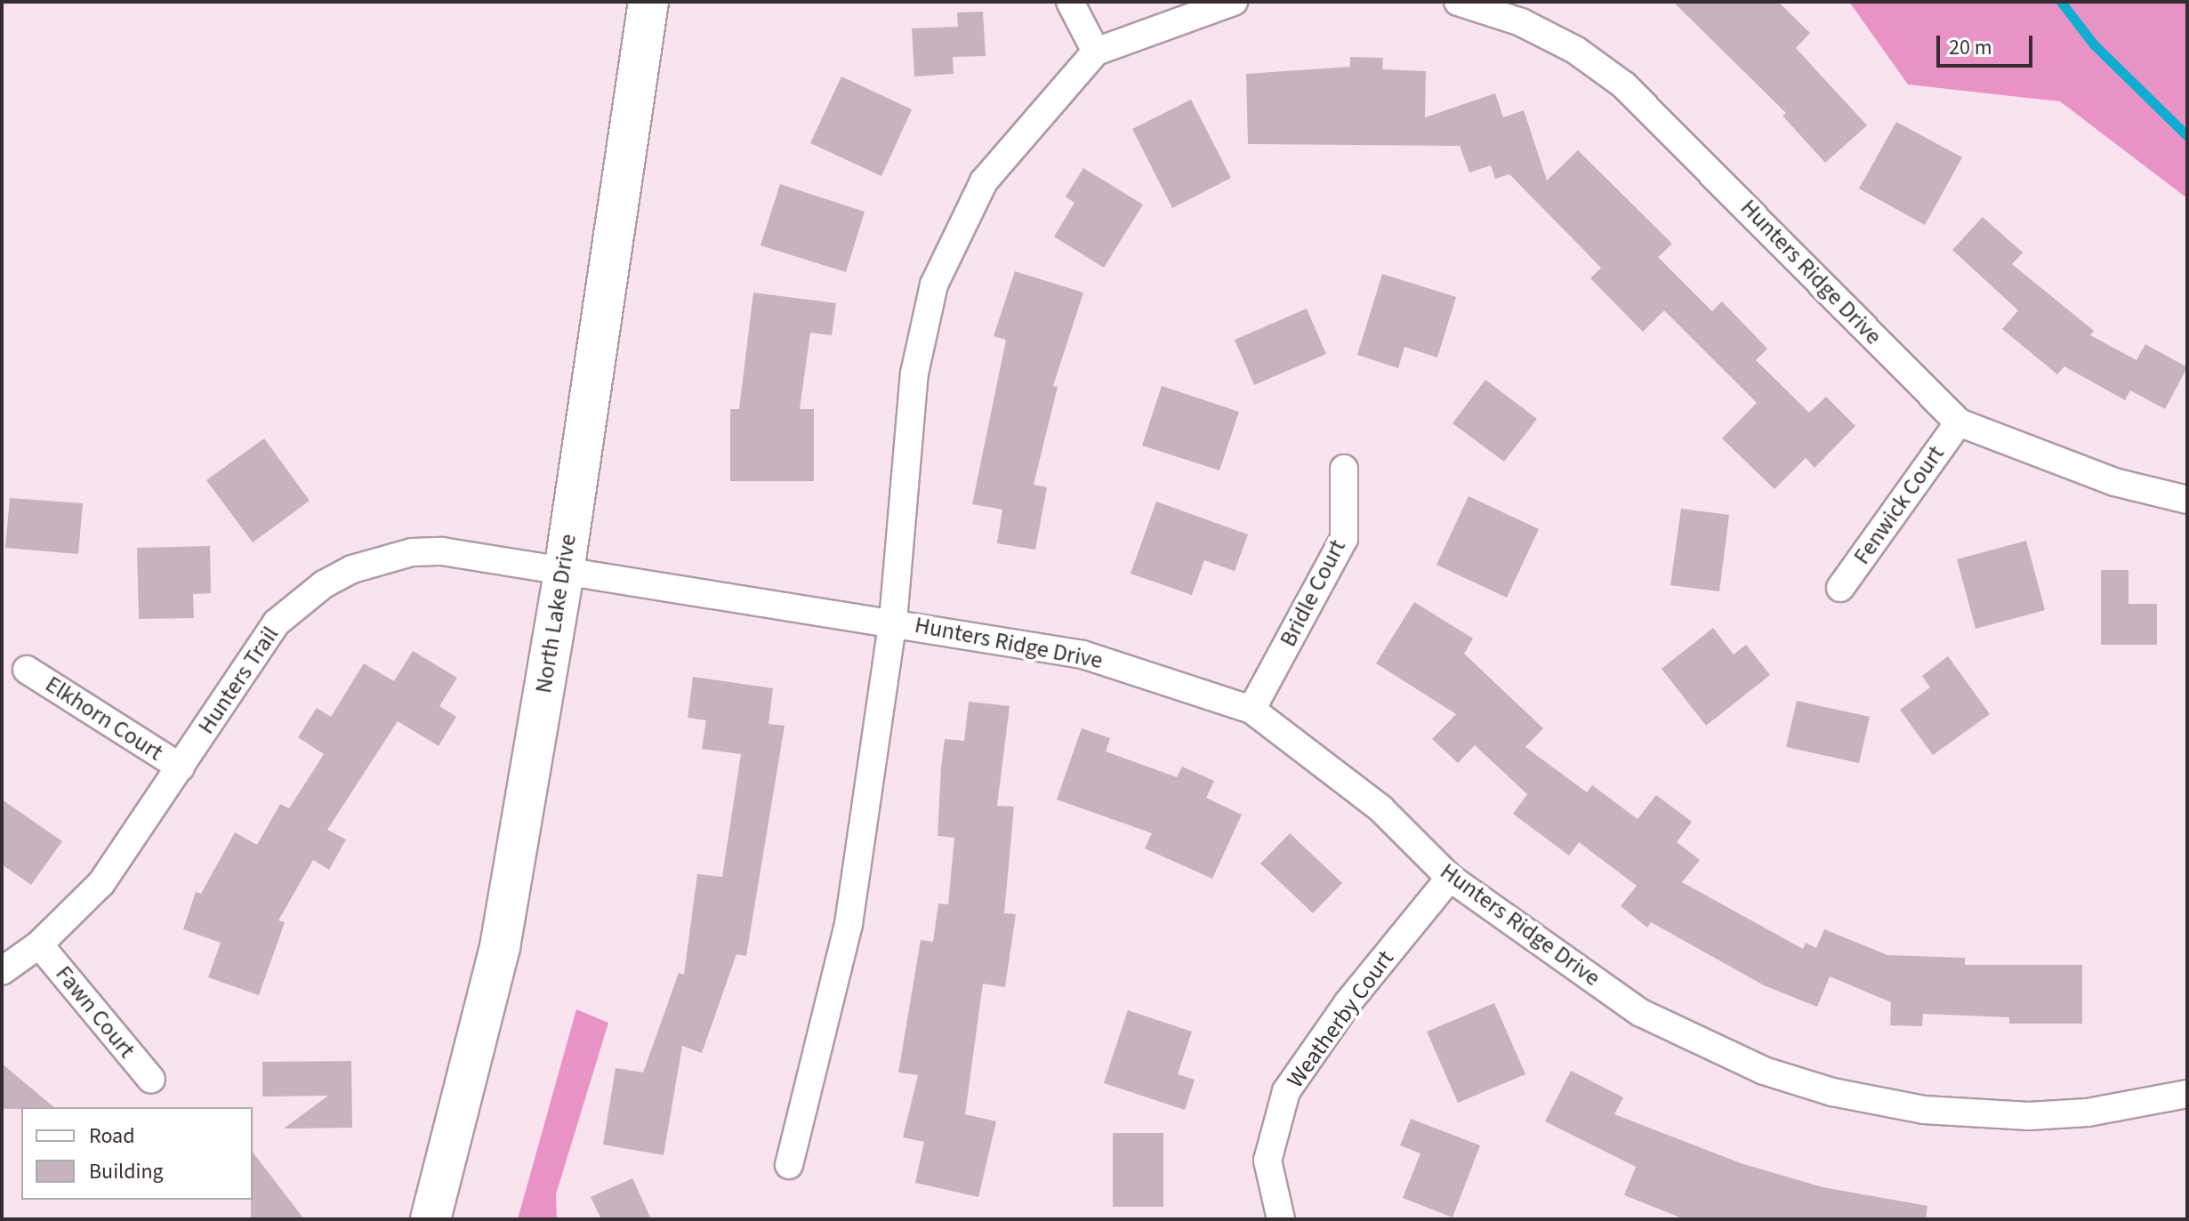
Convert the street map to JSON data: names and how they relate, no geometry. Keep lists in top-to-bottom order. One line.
{"streets":{"main road":["North Lake Drive"],"street":["Hunters Ridge Drive","Fenwick Court","Bridle Court","Hunters Trail","Elkhorn Court","Fawn Court","Weatherby Court"]},"crossings":[["Hunters Ridge Drive","Fenwick Court"],["Hunters Ridge Drive","Bridle Court"],["Hunters Ridge Drive","North Lake Drive"],["Hunters Ridge Drive","Hunters Trail"],["Hunters Ridge Drive","Weatherby Court"],["North Lake Drive","Hunters Trail"],["Hunters Trail","Elkhorn Court"],["Hunters Trail","Fawn Court"]],"legend":["Road","Building"],"scale_bar":"20 m"}
